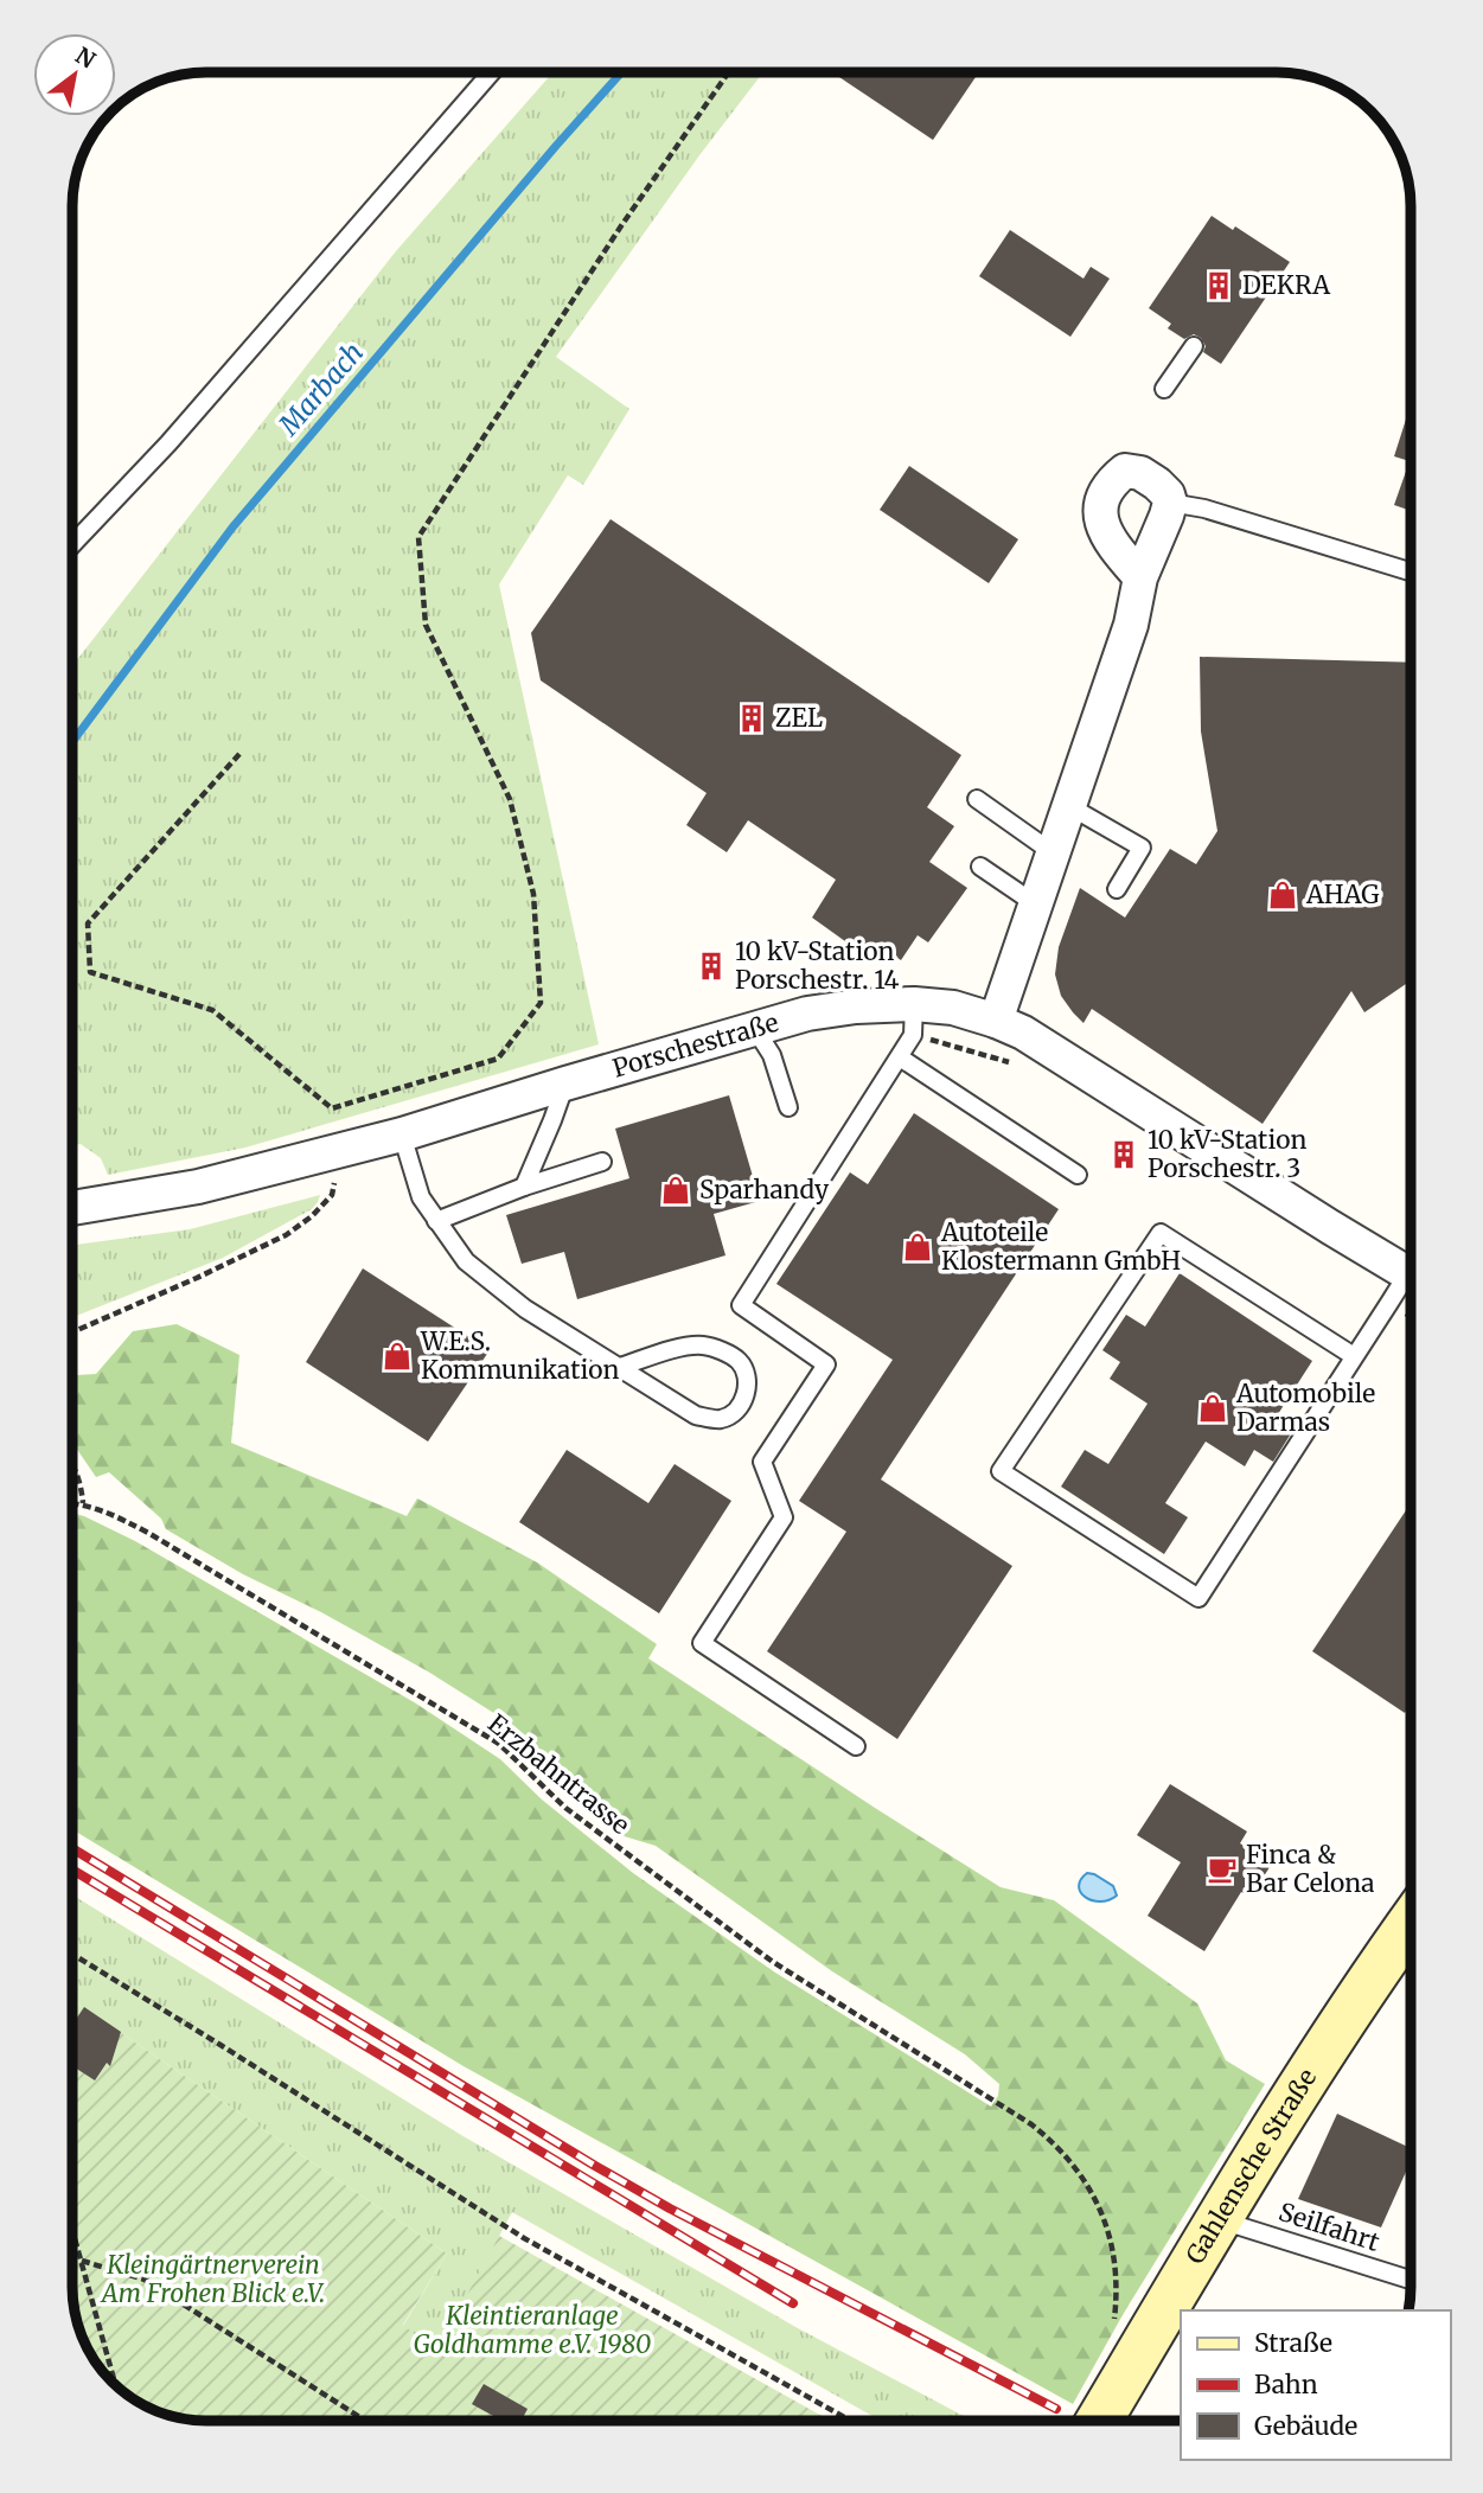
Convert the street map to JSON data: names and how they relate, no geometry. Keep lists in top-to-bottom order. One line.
{"streets":{"street":["Porschestraße","Gahlensche Straße"],"lane":["Seilfahrt"],"path":["Erzbahntrasse"]},"crossings":[["Gahlensche Straße","Seilfahrt"]],"water":["Marbach"],"parks":["Kleingärtnerverein Am Frohen Blick e.V.","Kleintieranlage Goldhamme e.V. 1980"],"places":{"building":["DEKRA","ZEL","10 kV-Station Porschestr. 14","10 kV-Station Porschestr. 3"],"shop":["AHAG","Sparhandy","Autoteile Klostermann GmbH","W.E.S. Kommunikation","Automobile Darmas"],"cafe":["Finca & Bar Celona"]},"legend":["Straße","Bahn","Gebäude"],"north":"top right"}
